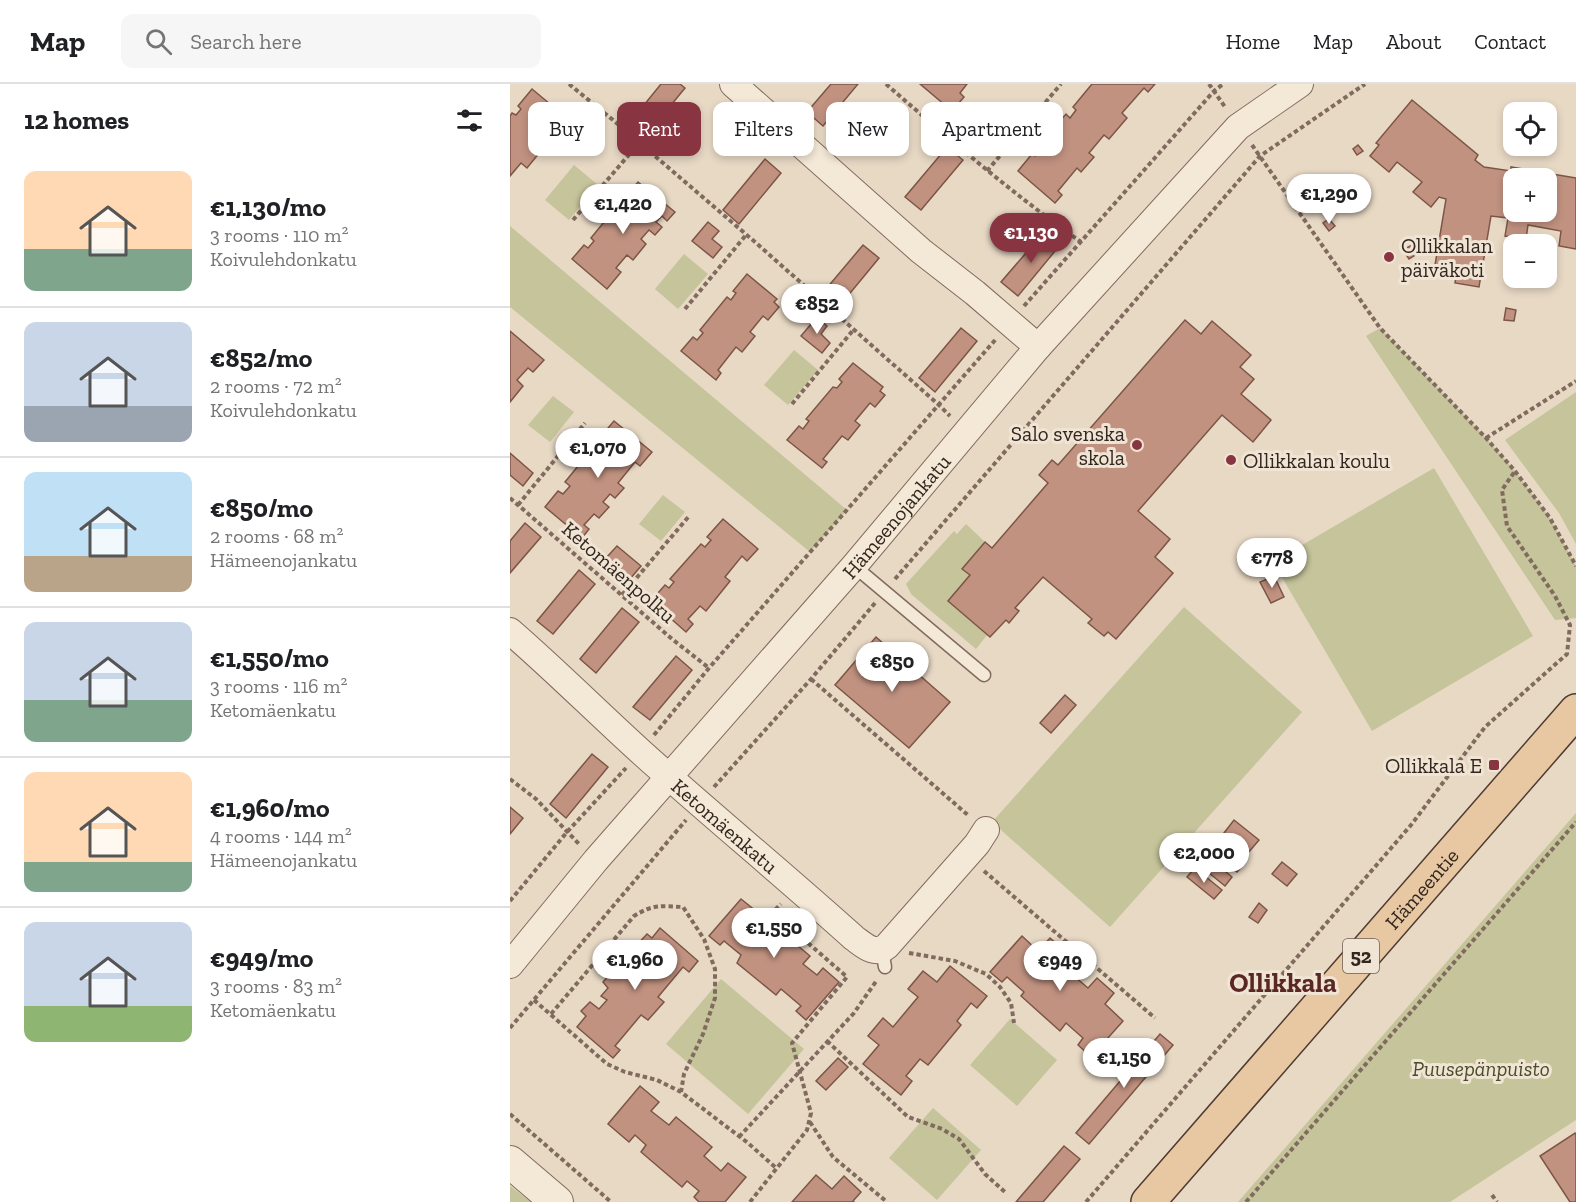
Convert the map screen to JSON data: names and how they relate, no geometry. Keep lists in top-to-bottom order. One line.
{"streets":{"main road":["Hämeentie","52"],"street":["Hämeenojankatu","Ketomäenkatu"],"path":["Ketomäenpolku"]},"crossings":[["Hämeenojankatu","Ketomäenkatu"]],"districts":["Ollikkala"],"parks":["Puusepänpuisto"],"places":{"other":["Ollikkalan päiväkoti","Salo svenska skola","Ollikkalan koulu"],"transit":["Ollikkala E"]},"page":{"header":"Map","search":"Search here","nav":["Home","Map","About","Contact"],"heading":"12 homes","map_buttons":["+","−"],"chip":["Buy","Rent","Filters","New","Apartment"],"list":[{"name":"€1,130/mo","note":"3 rooms · 110 m² · Koivulehdonkatu"},{"name":"€852/mo","note":"2 rooms · 72 m² · Koivulehdonkatu"},{"name":"€850/mo","note":"2 rooms · 68 m² · Hämeenojankatu"},{"name":"€1,550/mo","note":"3 rooms · 116 m² · Ketomäenkatu"},{"name":"€1,960/mo","note":"4 rooms · 144 m² · Hämeenojankatu"},{"name":"€949/mo","note":"3 rooms · 83 m² · Ketomäenkatu"}],"price":["€1,290","€1,420","€1,130","€852","€1,070","€778","€850","€2,000","€1,550","€1,960","€949","€1,150"]}}
